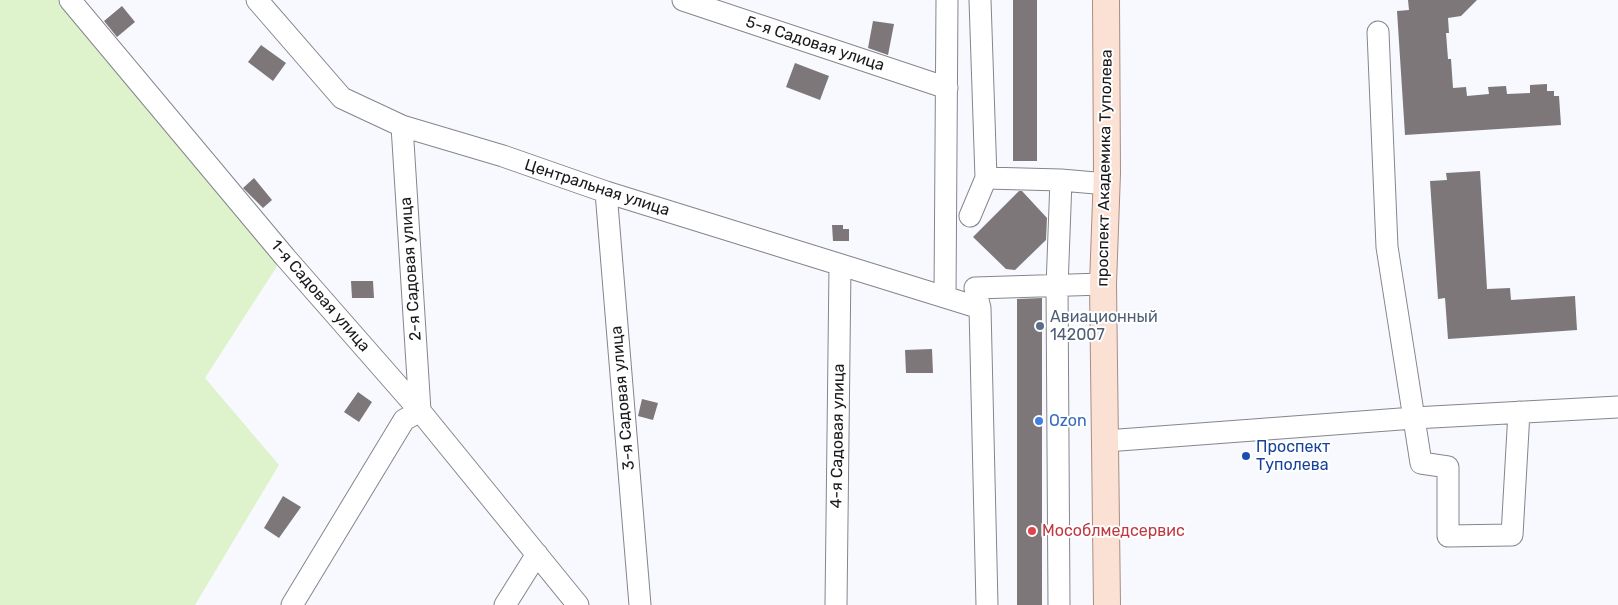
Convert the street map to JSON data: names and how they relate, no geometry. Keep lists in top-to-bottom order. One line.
{"streets":{"main road":["проспект Академика Туполева"],"street":["5-я Садовая улица","Центральная улица","2-я Садовая улица","1-я Садовая улица","3-я Садовая улица","4-я Садовая улица"]},"crossings":[["Центральная улица","2-я Садовая улица"],["Центральная улица","3-я Садовая улица"],["Центральная улица","4-я Садовая улица"],["2-я Садовая улица","1-я Садовая улица"]],"places":["Авиационный 142007","Ozon","Проспект Туполева","Мособлмедсервис"]}
